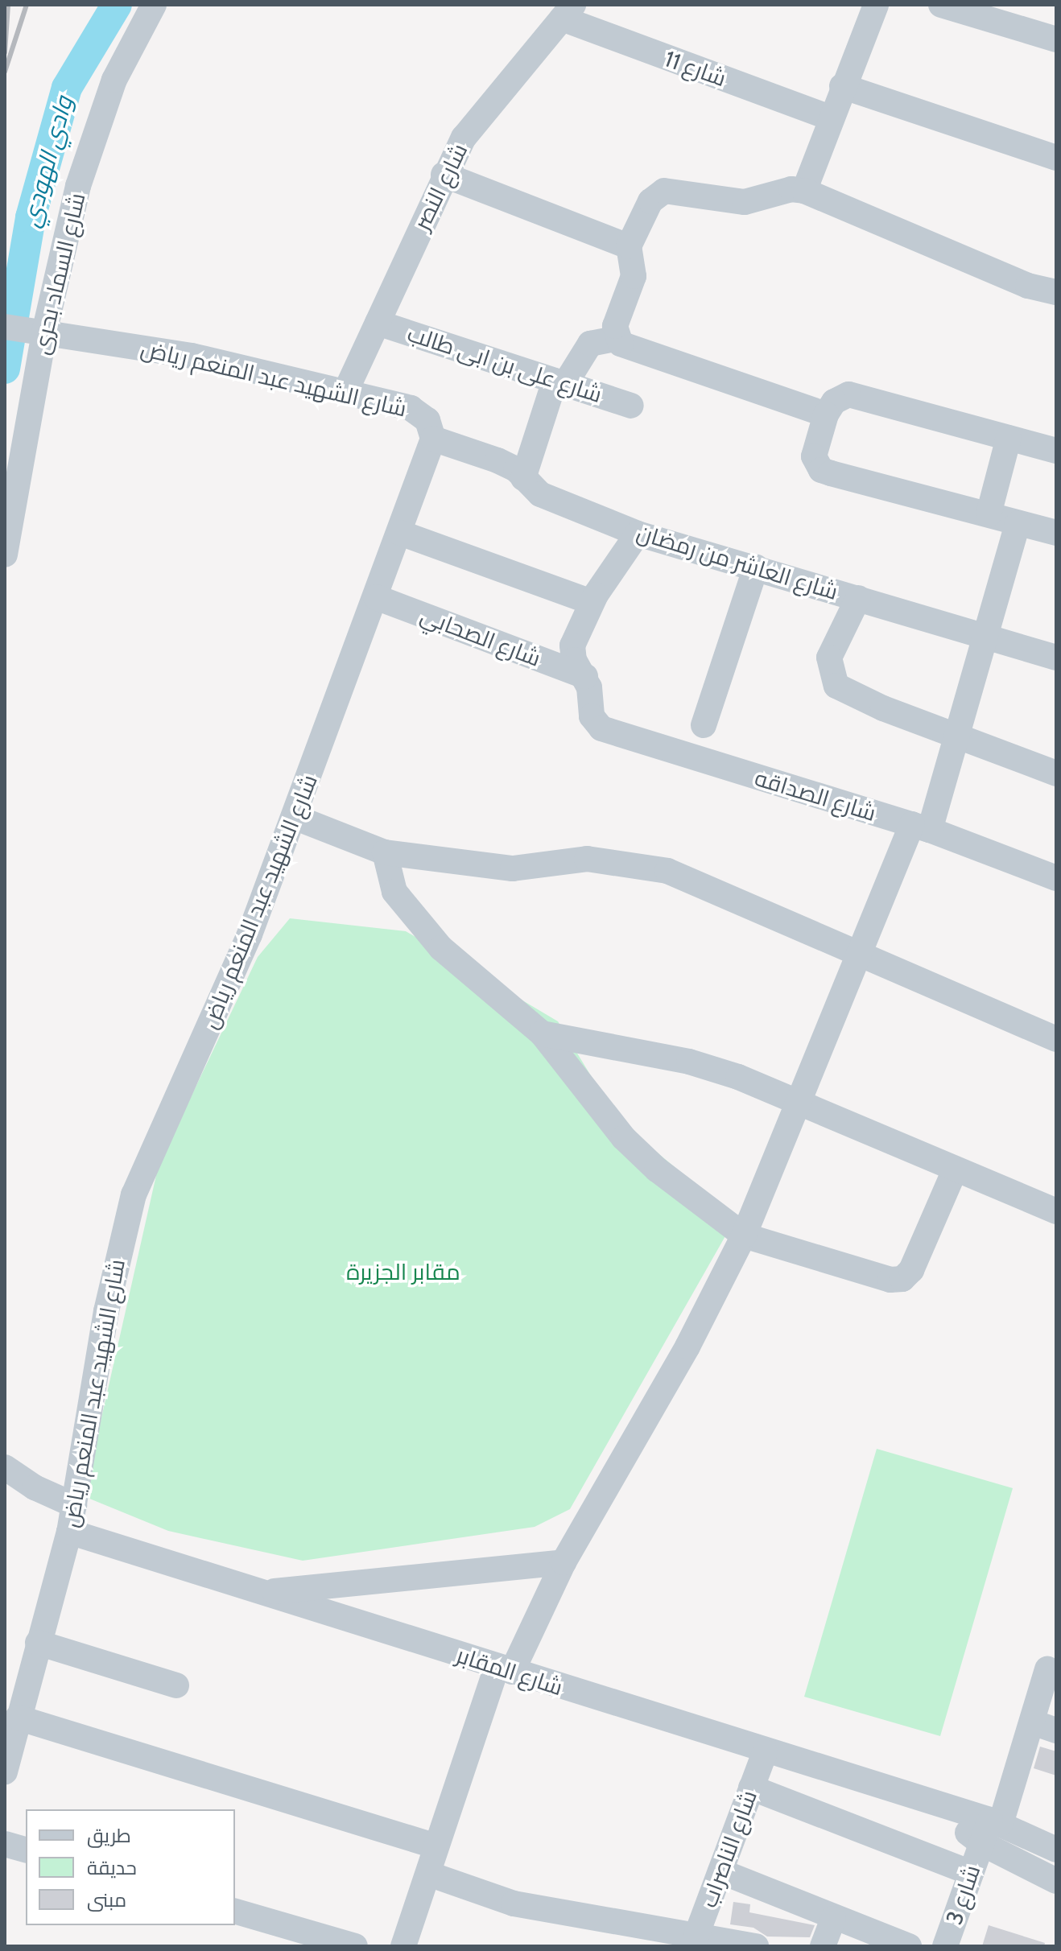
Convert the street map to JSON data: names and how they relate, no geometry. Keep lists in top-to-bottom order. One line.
{"streets":{"street":["شارع 11","شارع النصر","شارع السماد بحرى","شارع على بن ابى طالب","شارع الشهيد عبد المنعم رياض","شارع العاشر من رمضان","شارع الصحابي","شارع الصداقه","شارع المقابر","شارع الناصراب","شارع 3"]},"crossings":[["شارع 11","شارع النصر"],["شارع النصر","شارع على بن ابى طالب"],["شارع النصر","شارع الشهيد عبد المنعم رياض"],["شارع السماد بحرى","شارع الشهيد عبد المنعم رياض"],["شارع الشهيد عبد المنعم رياض","شارع العاشر من رمضان"],["شارع الشهيد عبد المنعم رياض","شارع الصحابي"],["شارع الشهيد عبد المنعم رياض","شارع المقابر"],["شارع الصحابي","شارع الصداقه"],["شارع المقابر","شارع الناصراب"],["شارع المقابر","شارع 3"]],"water":["وادي الهودي"],"parks":["مقابر الجزيرة"],"legend":["طريق","حديقة","مبنى"]}
